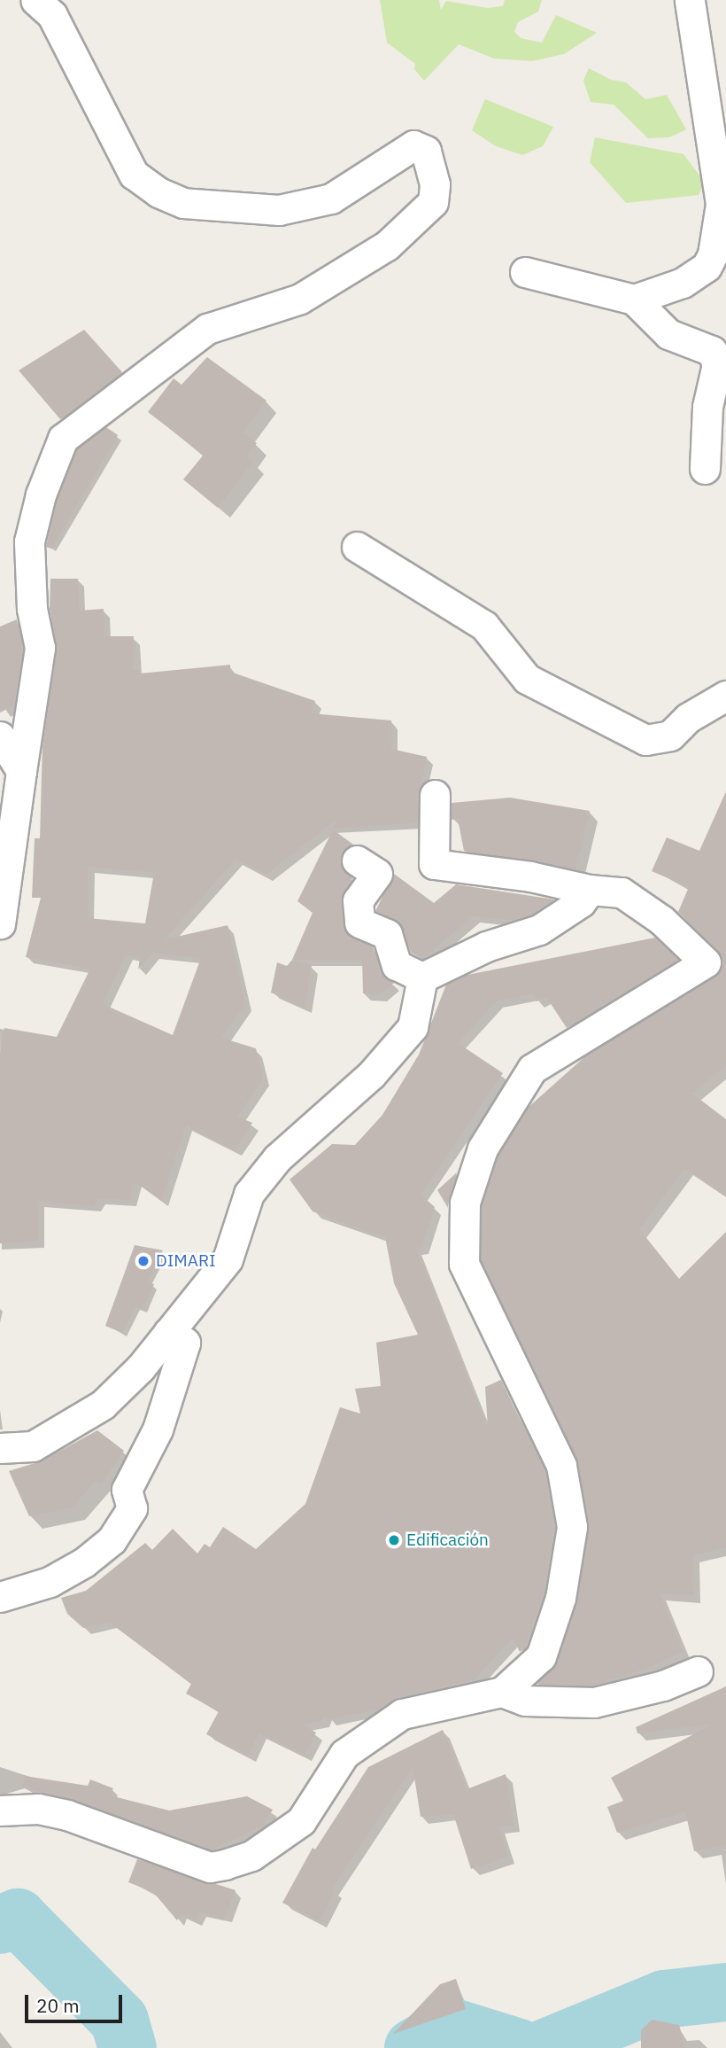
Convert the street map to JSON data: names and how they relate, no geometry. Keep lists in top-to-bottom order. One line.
{"places":["DIMARI","Edificación"],"scale_bar":"20 m"}
